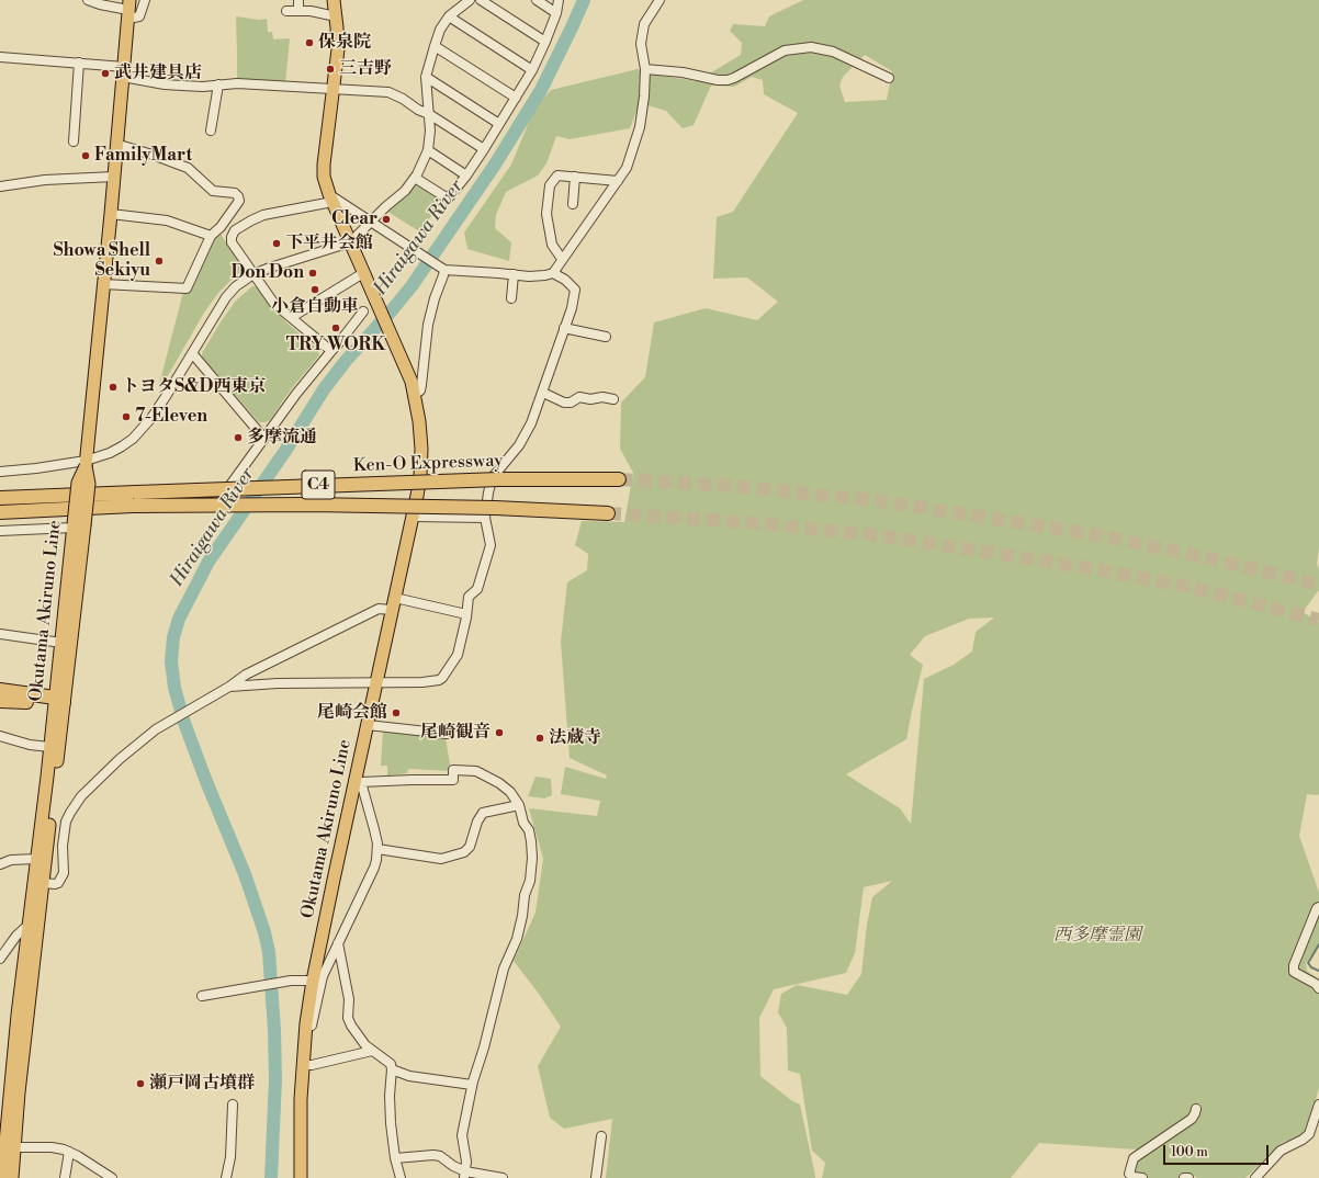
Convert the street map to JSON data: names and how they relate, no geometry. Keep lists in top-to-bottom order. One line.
{"streets":{"highway":["Ken-O Expressway","C4"],"main road":["Okutama Akiruno Line"]},"water":["Hiraigawa River"],"parks":["西多摩霊園"],"places":["保泉院","三吉野","武井建具店","FamilyMart","Clear","下平井会館","Showa Shell Sekiyu","Don Don","小倉自動車","TRY WORK","トヨタS&D西東京","7-Eleven","多摩流通","尾崎会館","尾崎観音","法蔵寺","瀬戸岡古墳群"],"scale_bar":"100 m"}
